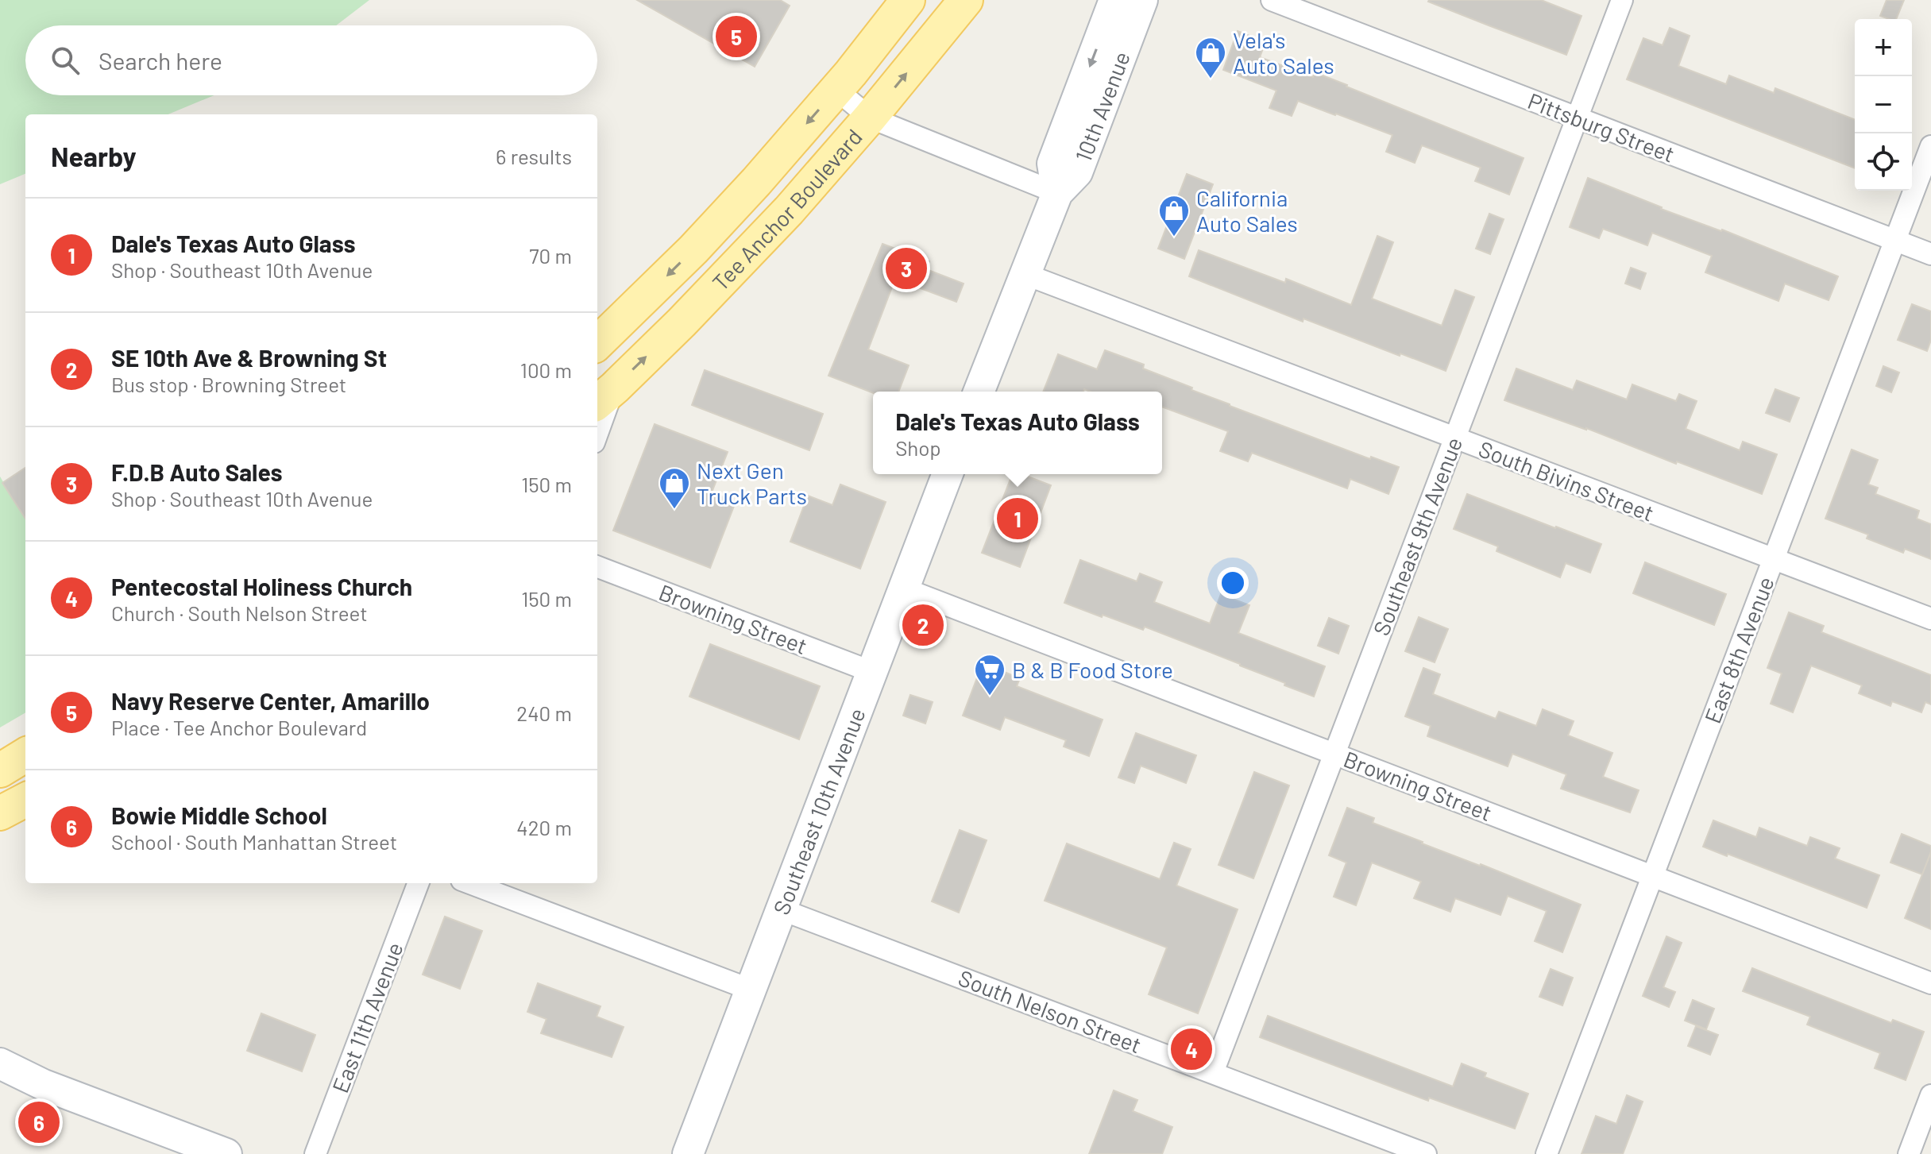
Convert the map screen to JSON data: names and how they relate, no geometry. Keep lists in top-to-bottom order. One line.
{"streets":{"main road":["10th Avenue","Tee Anchor Boulevard","Southeast 10th Avenue"],"street":["Pittsburg Street","South Bivins Street","Southeast 9th Avenue","Browning Street","East 8th Avenue","South Nelson Street","East 11th Avenue"]},"crossings":[["Pittsburg Street","Southeast 9th Avenue"],["Pittsburg Street","East 8th Avenue"],["South Bivins Street","Southeast 9th Avenue"],["South Bivins Street","East 8th Avenue"],["Southeast 9th Avenue","Browning Street"],["Southeast 9th Avenue","South Nelson Street"],["Browning Street","East 8th Avenue"],["Browning Street","Southeast 10th Avenue"],["Southeast 10th Avenue","South Nelson Street"]],"places":{"shop":["Vela's Auto Sales","California Auto Sales","Next Gen Truck Parts"],"supermarket":["B & B Food Store"]},"page":{"pins":["5","3","1","2","4","6"],"map_buttons":["+","−"],"search":"Search here","heading":["Nearby","6 results"],"list":[{"mark":"1","name":"Dale's Texas Auto Glass","note":"Shop · Southeast 10th Avenue","value":"70 m"},{"mark":"2","name":"SE 10th Ave & Browning St","note":"Bus stop · Browning Street","value":"100 m"},{"mark":"3","name":"F.D.B Auto Sales","note":"Shop · Southeast 10th Avenue","value":"150 m"},{"mark":"4","name":"Pentecostal Holiness Church","note":"Church · South Nelson Street","value":"150 m"},{"mark":"5","name":"Navy Reserve Center, Amarillo","note":"Place · Tee Anchor Boulevard","value":"240 m"},{"mark":"6","name":"Bowie Middle School","note":"School · South Manhattan Street","value":"420 m"}],"popup":["Dale's Texas Auto Glass","Shop"]}}
